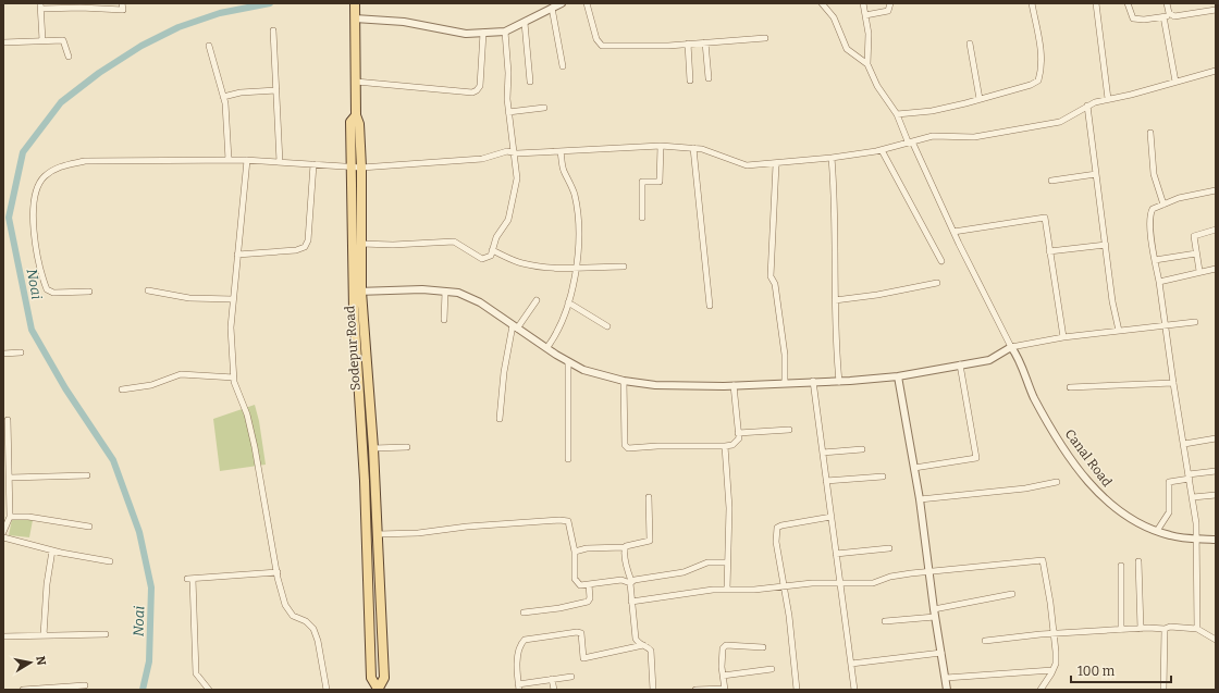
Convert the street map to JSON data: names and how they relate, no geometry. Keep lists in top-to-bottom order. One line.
{"streets":{"main road":["Sodepur Road"],"street":["Canal Road"]},"water":["Noai"],"scale_bar":"100 m","north":"right"}
